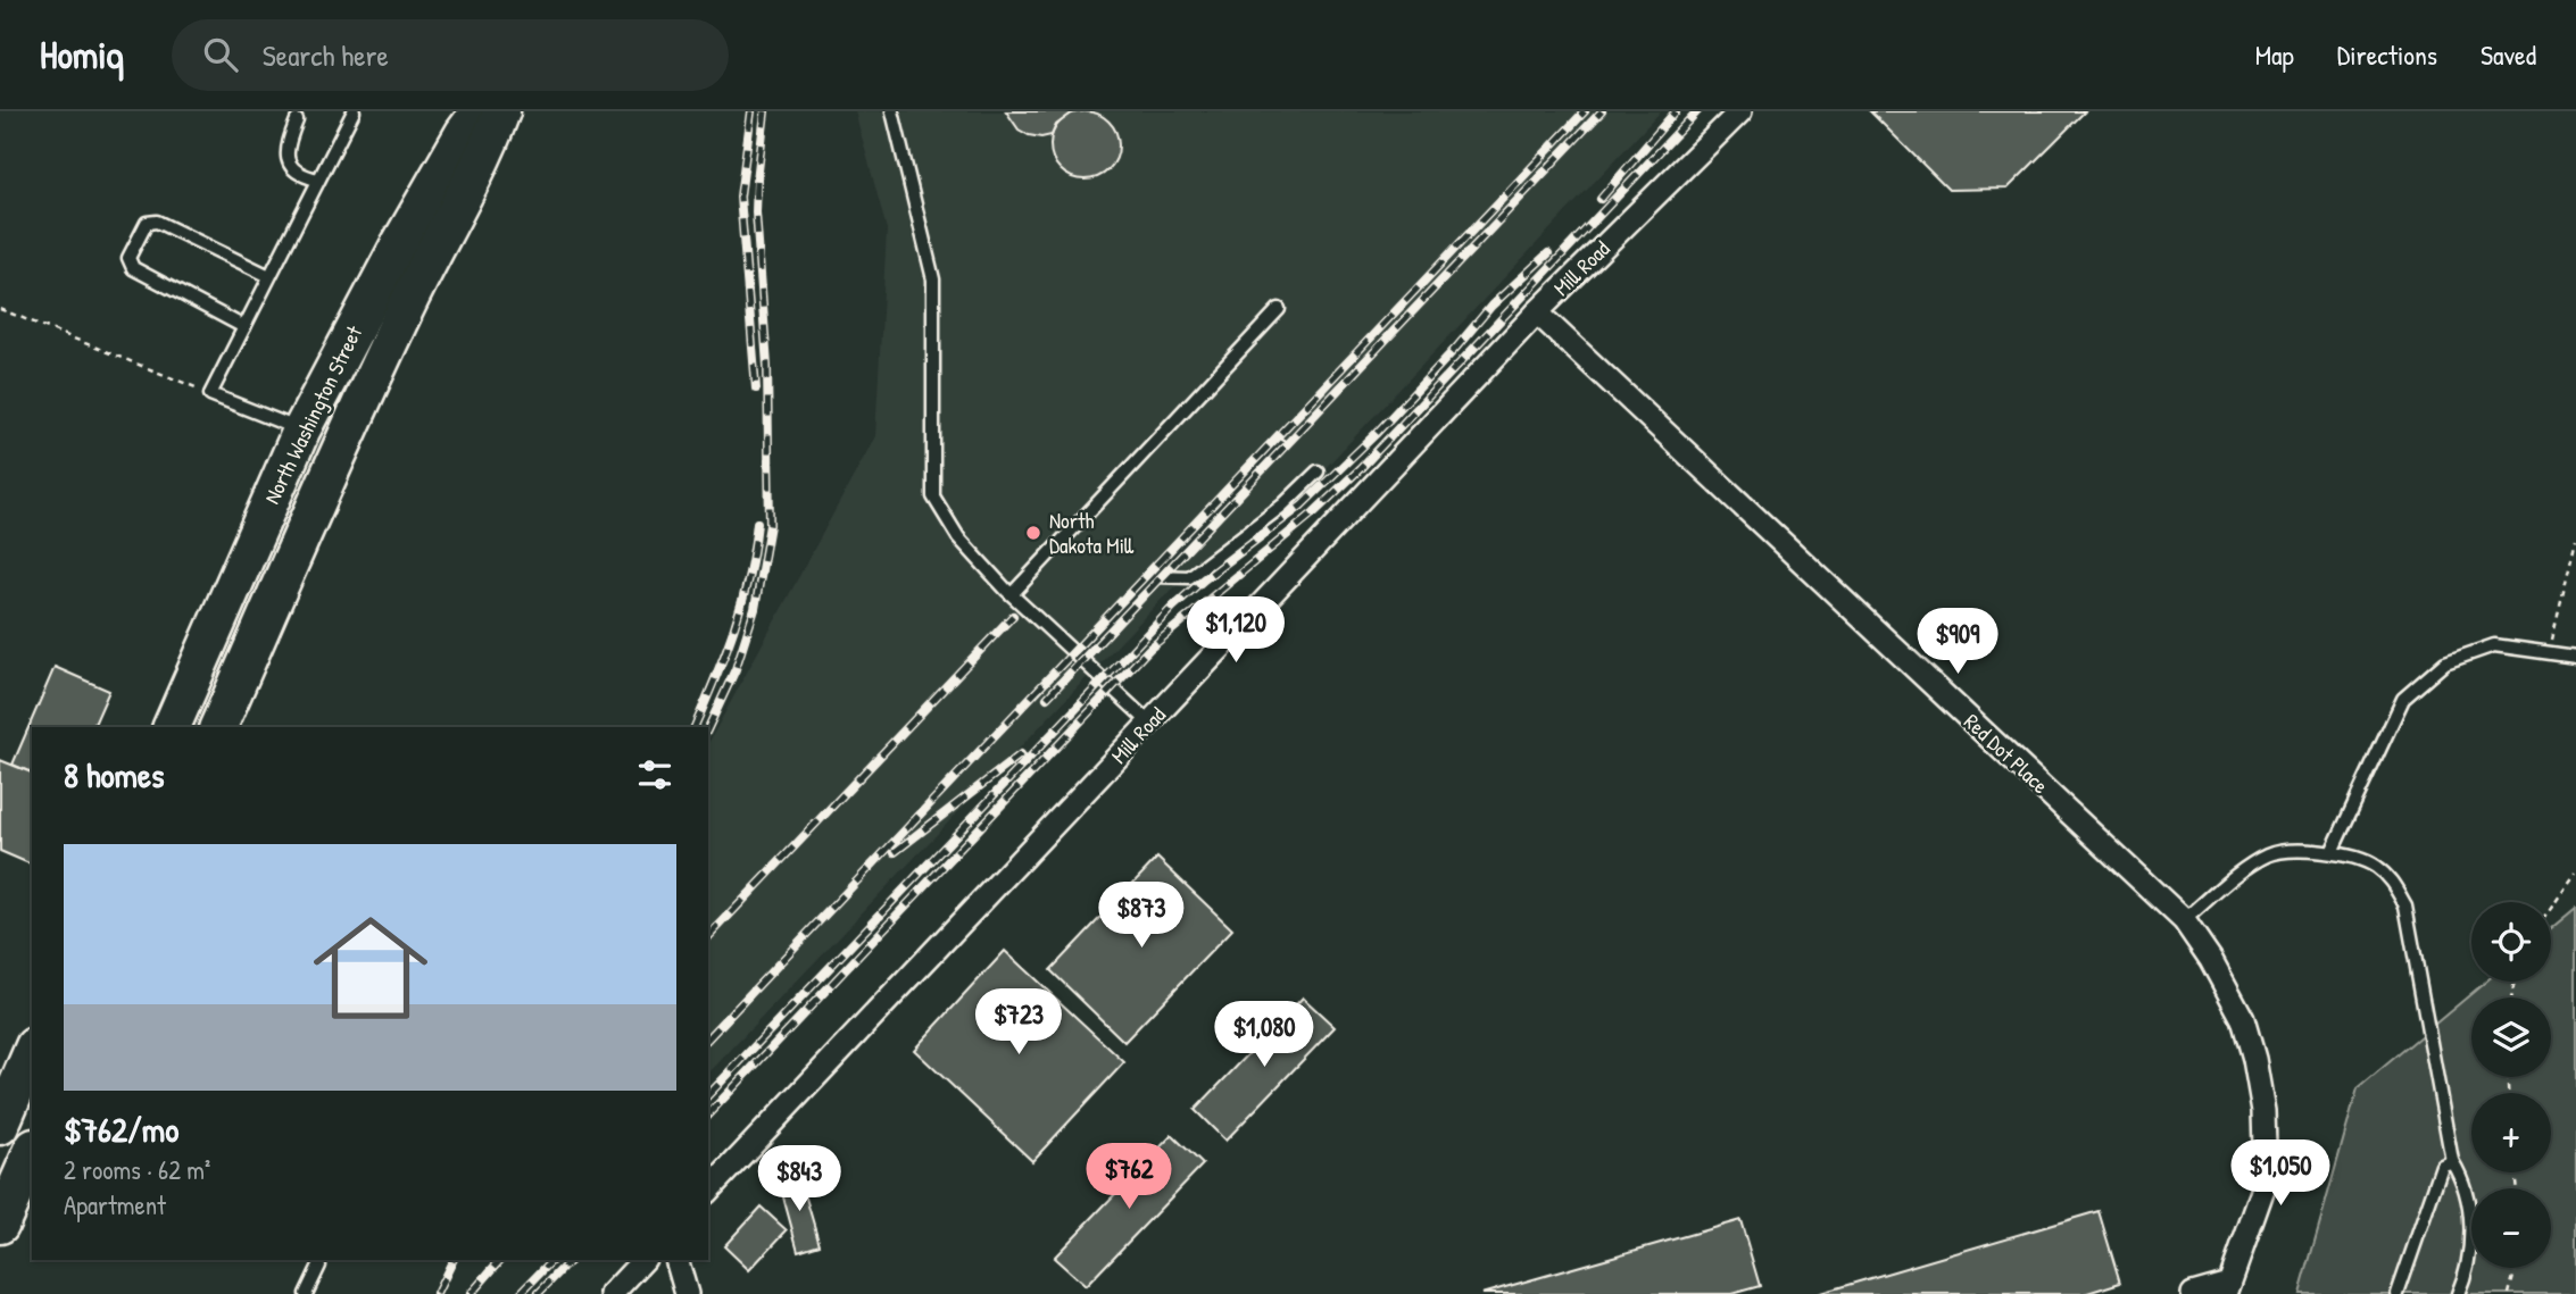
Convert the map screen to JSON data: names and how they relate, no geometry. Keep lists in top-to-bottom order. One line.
{"streets":{"main road":["North Washington Street"],"street":["Mill Road","Red Dot Place"]},"crossings":[["Mill Road","Red Dot Place"]],"places":["North Dakota Mill"],"page":{"header":"Homiq","search":"Search here","nav":["Map","Directions","Saved"],"price":["$1,120","$909","$873","$723","$1,080","$1,050","$762","$843"],"heading":"8 homes","list":[{"name":"$762/mo","note":"2 rooms · 62 m² · Apartment"}],"map_buttons":["+","−"]}}
